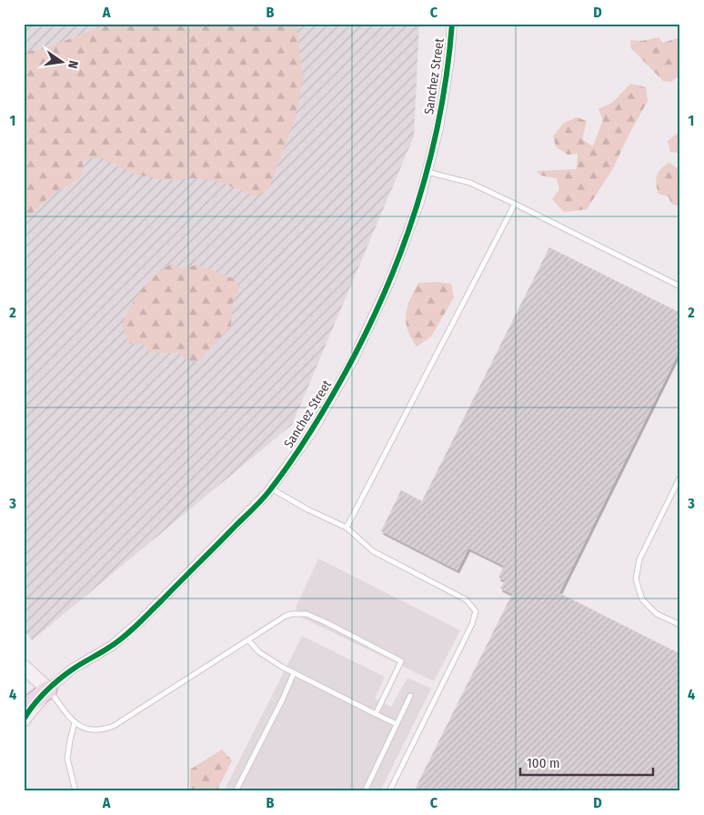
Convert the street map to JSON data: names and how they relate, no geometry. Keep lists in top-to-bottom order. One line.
{"streets":{"street":["Sanchez Street"]},"scale_bar":"100 m","north":"right","grid":{"columns":["A","B","C","D"],"rows":["1","2","3","4"]}}
